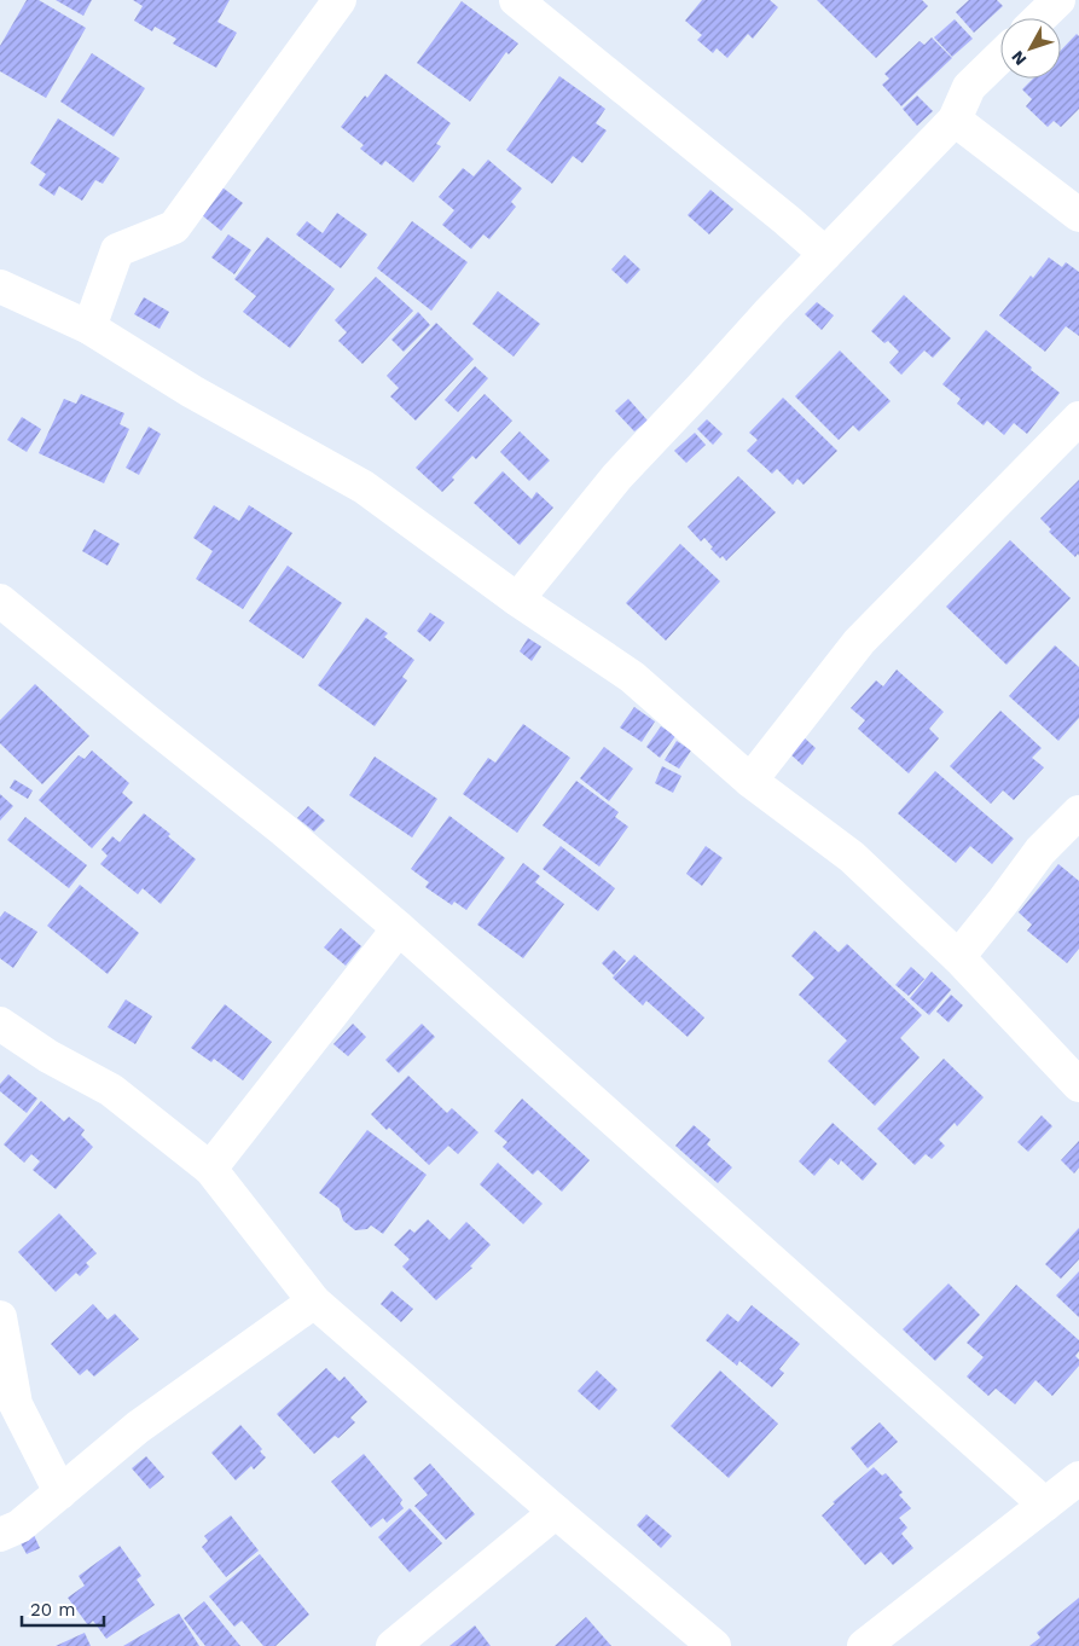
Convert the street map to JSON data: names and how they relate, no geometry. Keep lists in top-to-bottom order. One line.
{"scale_bar":"20 m","north":"bottom left"}
